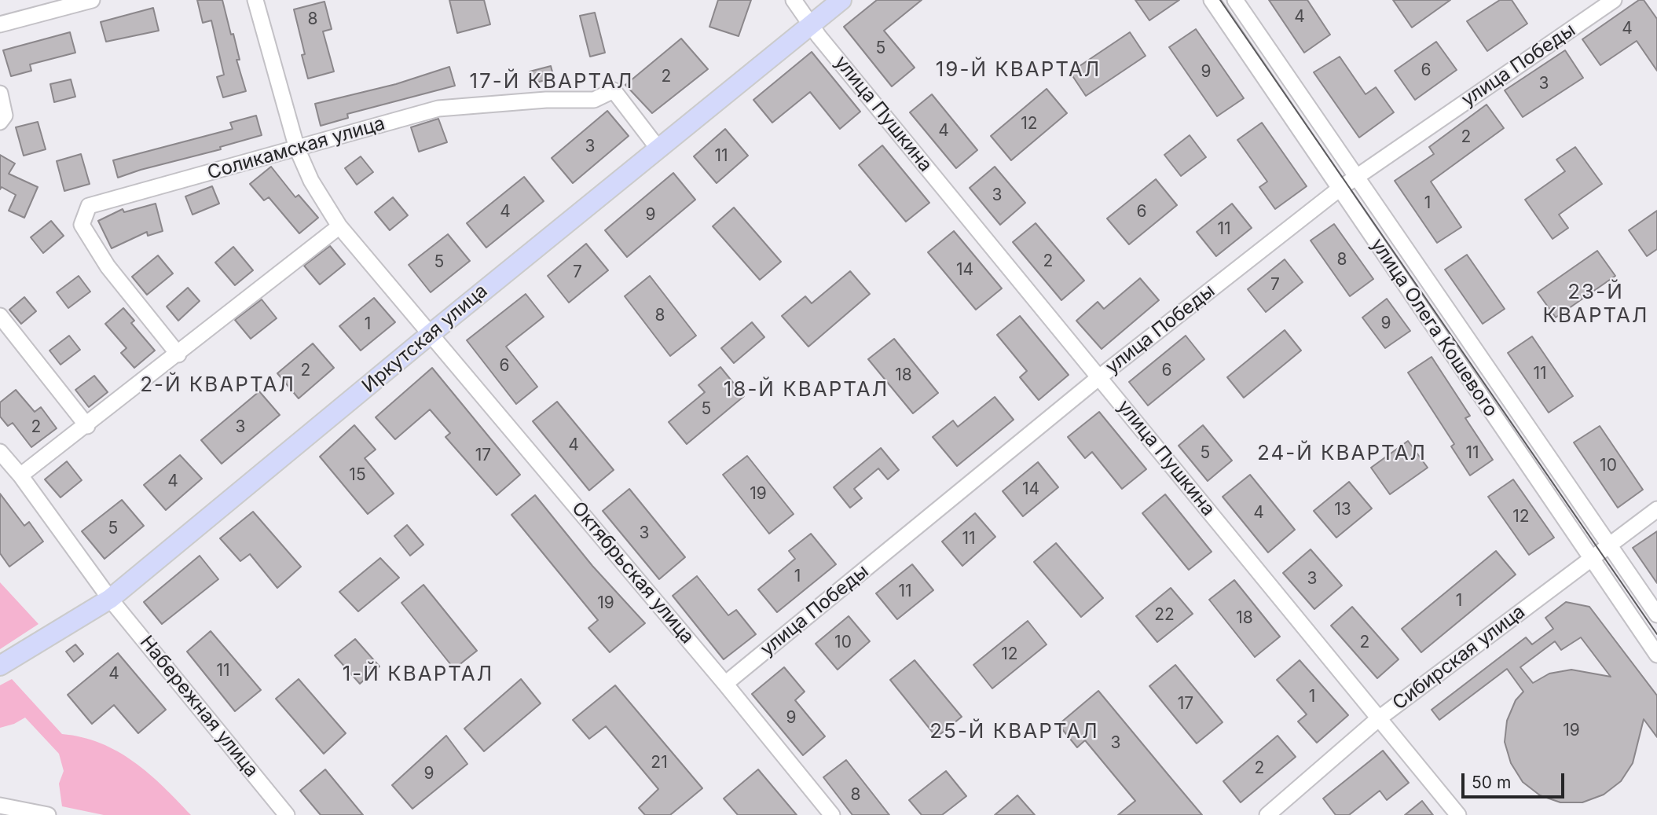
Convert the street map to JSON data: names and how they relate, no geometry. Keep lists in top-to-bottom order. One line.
{"streets":{"main road":["Иркутская улица"],"street":["улица Победы","улица Пушкина","Соликамская улица","улица Олега Кошевого","Октябрьская улица","Сибирская улица","Набережная улица"]},"crossings":[["улица Победы","улица Пушкина"],["улица Победы","улица Олега Кошевого"],["улица Победы","Октябрьская улица"],["улица Пушкина","Иркутская улица"],["улица Пушкина","Сибирская улица"],["Соликамская улица","Иркутская улица"],["Соликамская улица","Октябрьская улица"],["улица Олега Кошевого","Сибирская улица"],["Иркутская улица","Октябрьская улица"],["Иркутская улица","Набережная улица"]],"districts":["19-Й КВАРТАЛ","17-Й КВАРТАЛ","23-Й КВАРТАЛ","2-Й КВАРТАЛ","18-Й КВАРТАЛ","24-Й КВАРТАЛ","1-Й КВАРТАЛ","25-Й КВАРТАЛ"],"house_numbers":["4","8","4","5","6","9","2","3","12","4","2","3","11","3","1","4","6","9","11","8","2","5","14","7","7","8","9","1","6","2","6","11","18","5","2","3","4","5","11","17","10","15","4","14","19","13","4","12","5","3","11","1","3","11","1","19","22","18","10","2","12","11","4","1","17","9","19","3","21","2","9","8"],"scale_bar":"50 m"}
